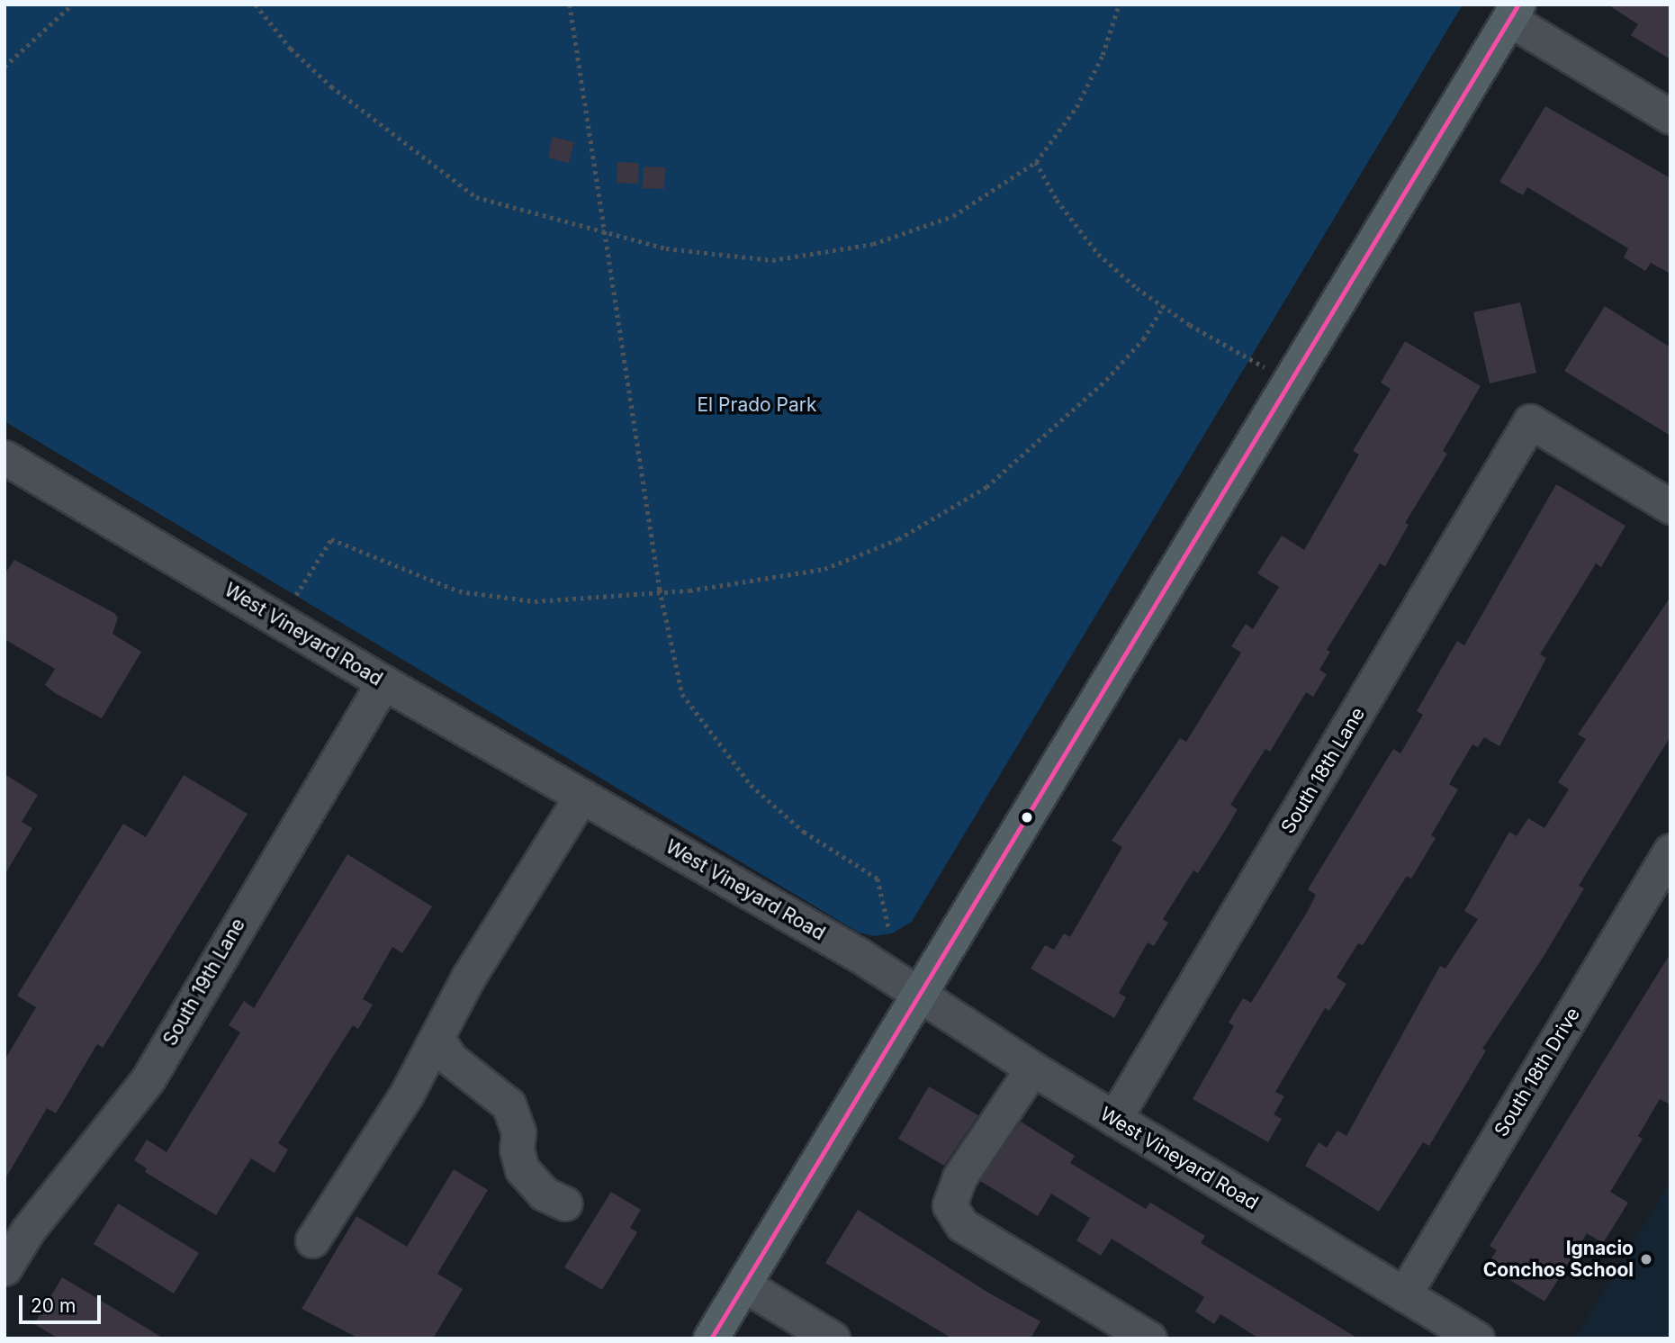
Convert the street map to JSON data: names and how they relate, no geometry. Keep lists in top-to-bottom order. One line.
{"streets":{"street":["West Vineyard Road","South 18th Lane","South 19th Lane","South 18th Drive"]},"crossings":[["West Vineyard Road","South 18th Lane"],["West Vineyard Road","South 19th Lane"],["West Vineyard Road","South 18th Drive"]],"parks":["El Prado Park"],"places":["Ignacio Conchos School"],"scale_bar":"20 m"}
